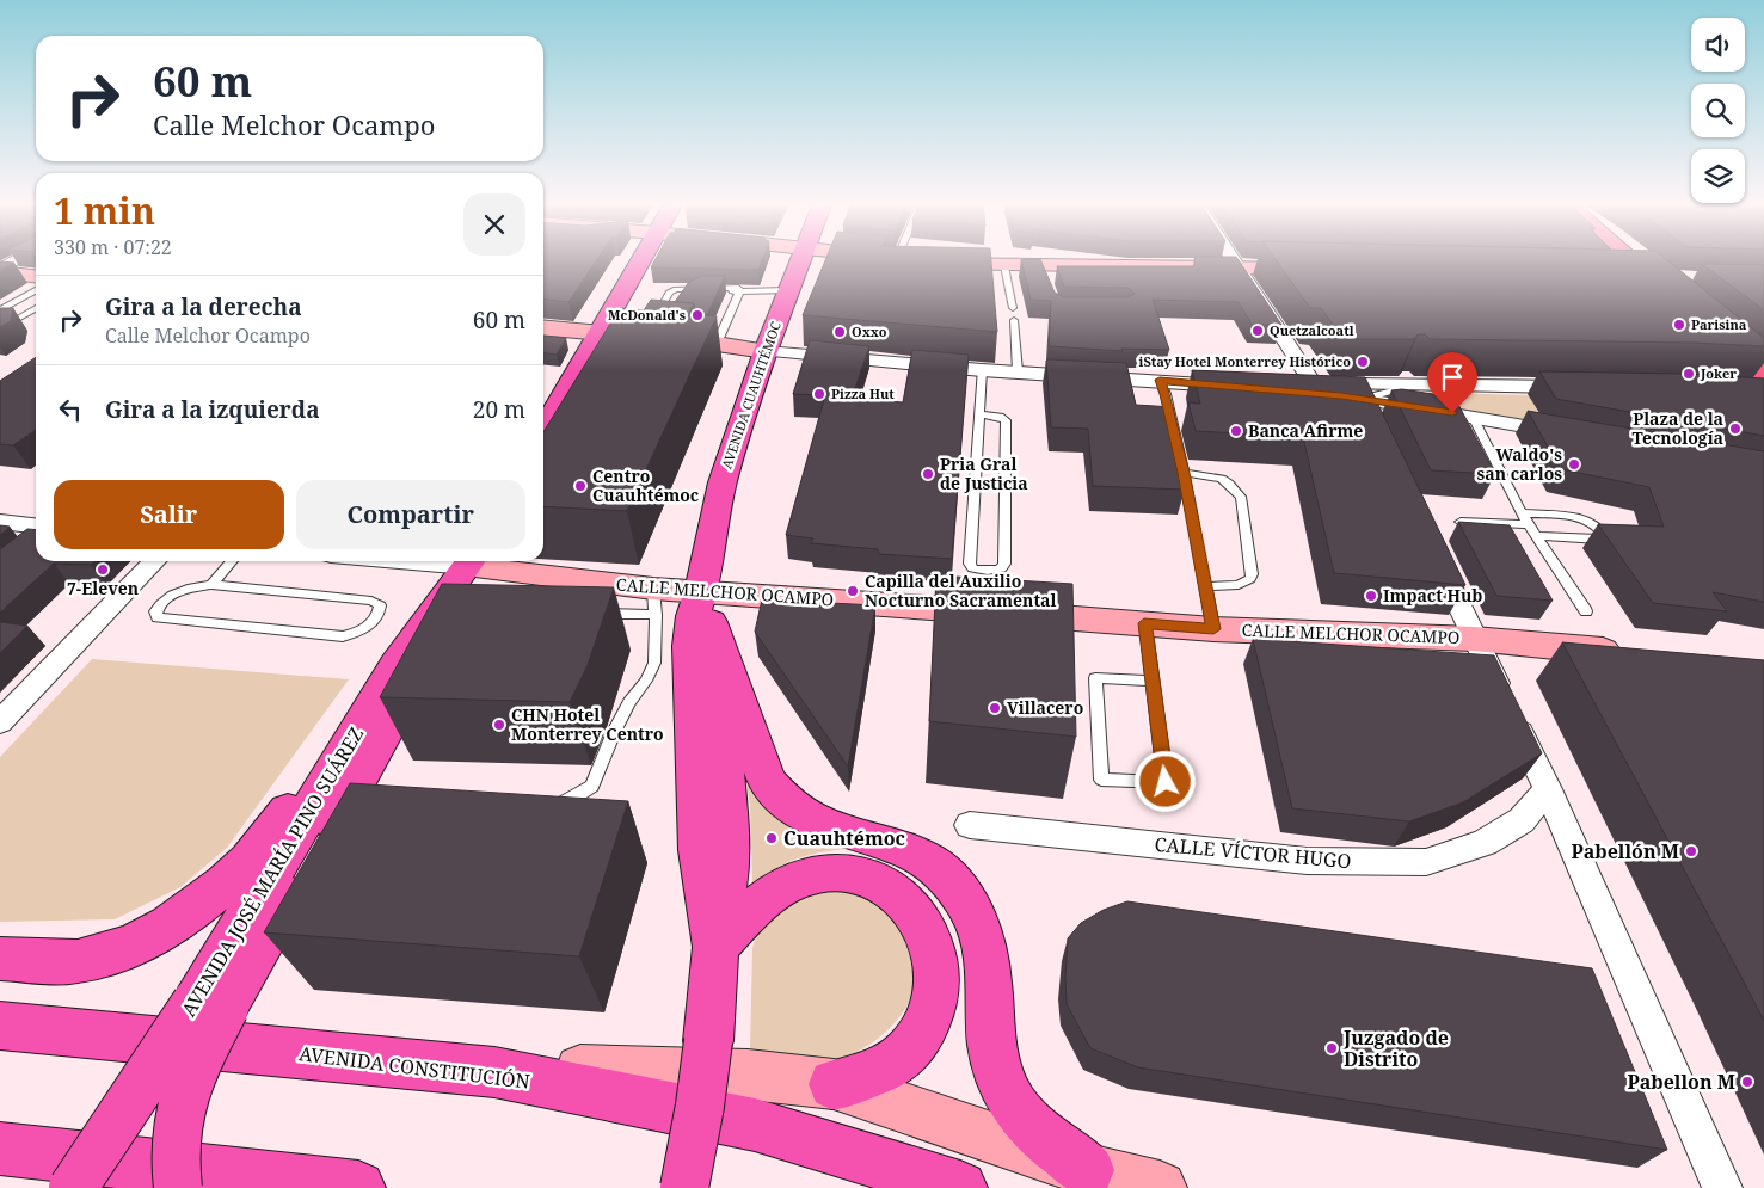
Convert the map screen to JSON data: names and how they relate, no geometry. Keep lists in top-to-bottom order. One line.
{"streets":{"highway":["AVENIDA CUAUHTÉMOC","AVENIDA JOSÉ MARÍA PINO SUÁREZ","AVENIDA CONSTITUCIÓN"],"street":["CALLE MELCHOR OCAMPO","CALLE VÍCTOR HUGO"]},"crossings":[["AVENIDA CUAUHTÉMOC","CALLE MELCHOR OCAMPO"],["CALLE MELCHOR OCAMPO","AVENIDA JOSÉ MARÍA PINO SUÁREZ"]],"places":["McDonald's","Parisina","Quetzalcoatl","Oxxo","iStay Hotel Monterrey Histórico","Joker","Pizza Hut","Plaza de la Tecnología","Banca Afirme","Waldo's san carlos","Pria Gral de Justicia","Centro Cuauhtémoc","7-Eleven","Capilla del Auxilio Nocturno Sacramental","Impact Hub","Villacero","CHN Hotel Monterrey Centro","Cuauhtémoc","Pabellón M","Juzgado de Distrito","Pabellon M"],"page":{"turn":["60 m","Calle Melchor Ocampo"],"heading":["1 min","330 m · 07:22"],"list":[{"name":"Gira a la derecha","note":"Calle Melchor Ocampo","value":"60 m"},{"name":"Gira a la izquierda","value":"20 m"}],"buttons":["Salir","Compartir"]}}
